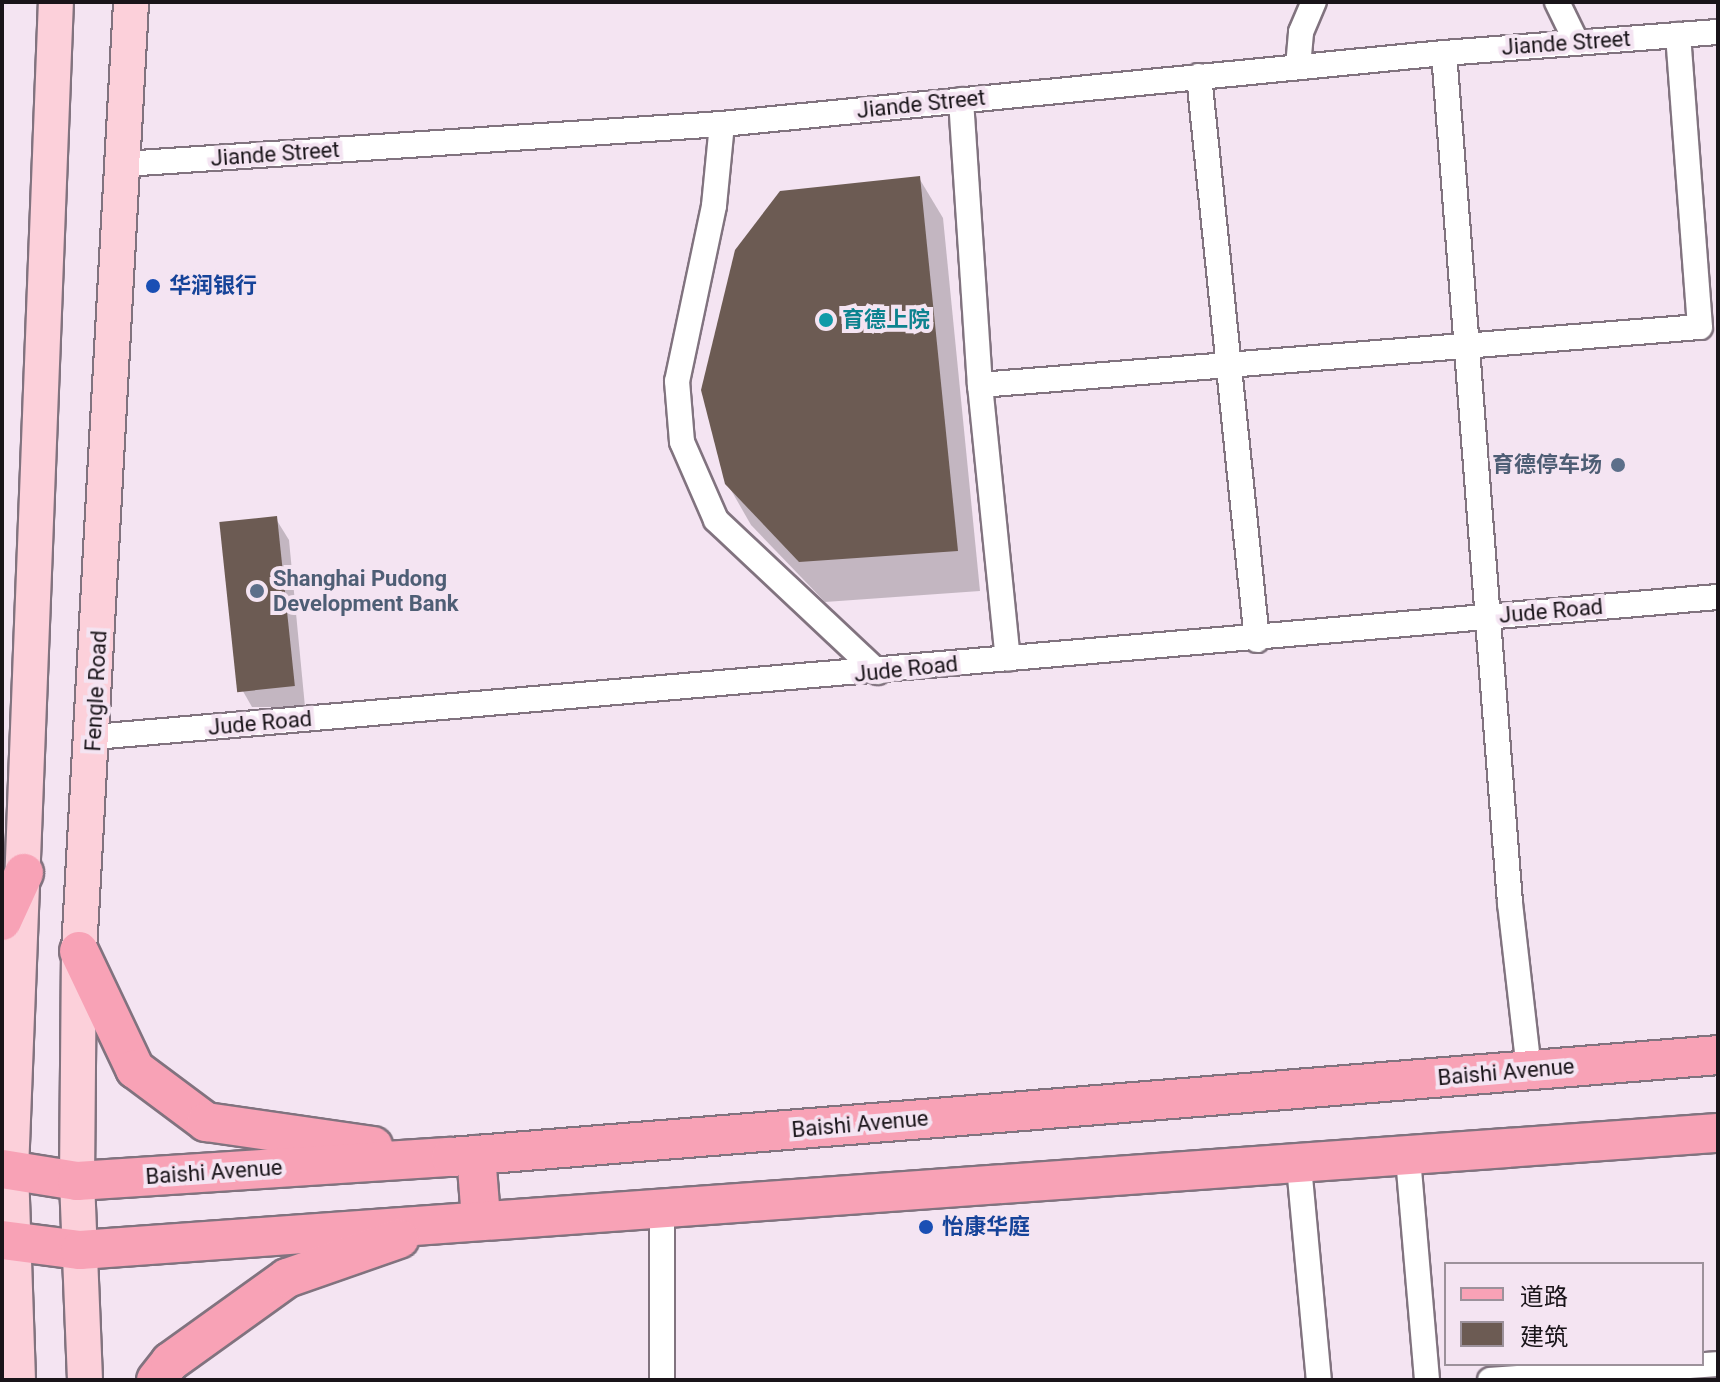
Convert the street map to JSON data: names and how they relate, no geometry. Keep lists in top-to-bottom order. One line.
{"streets":{"main road":["Fengle Road","Baishi Avenue"],"street":["Jiande Street","Jude Road"]},"crossings":[["Jiande Street","Fengle Road"],["Jude Road","Fengle Road"],["Fengle Road","Baishi Avenue"]],"places":["华润银行","育德上院","育德停车场","Shanghai Pudong Development Bank","怡康华庭"],"legend":["道路","建筑"]}
